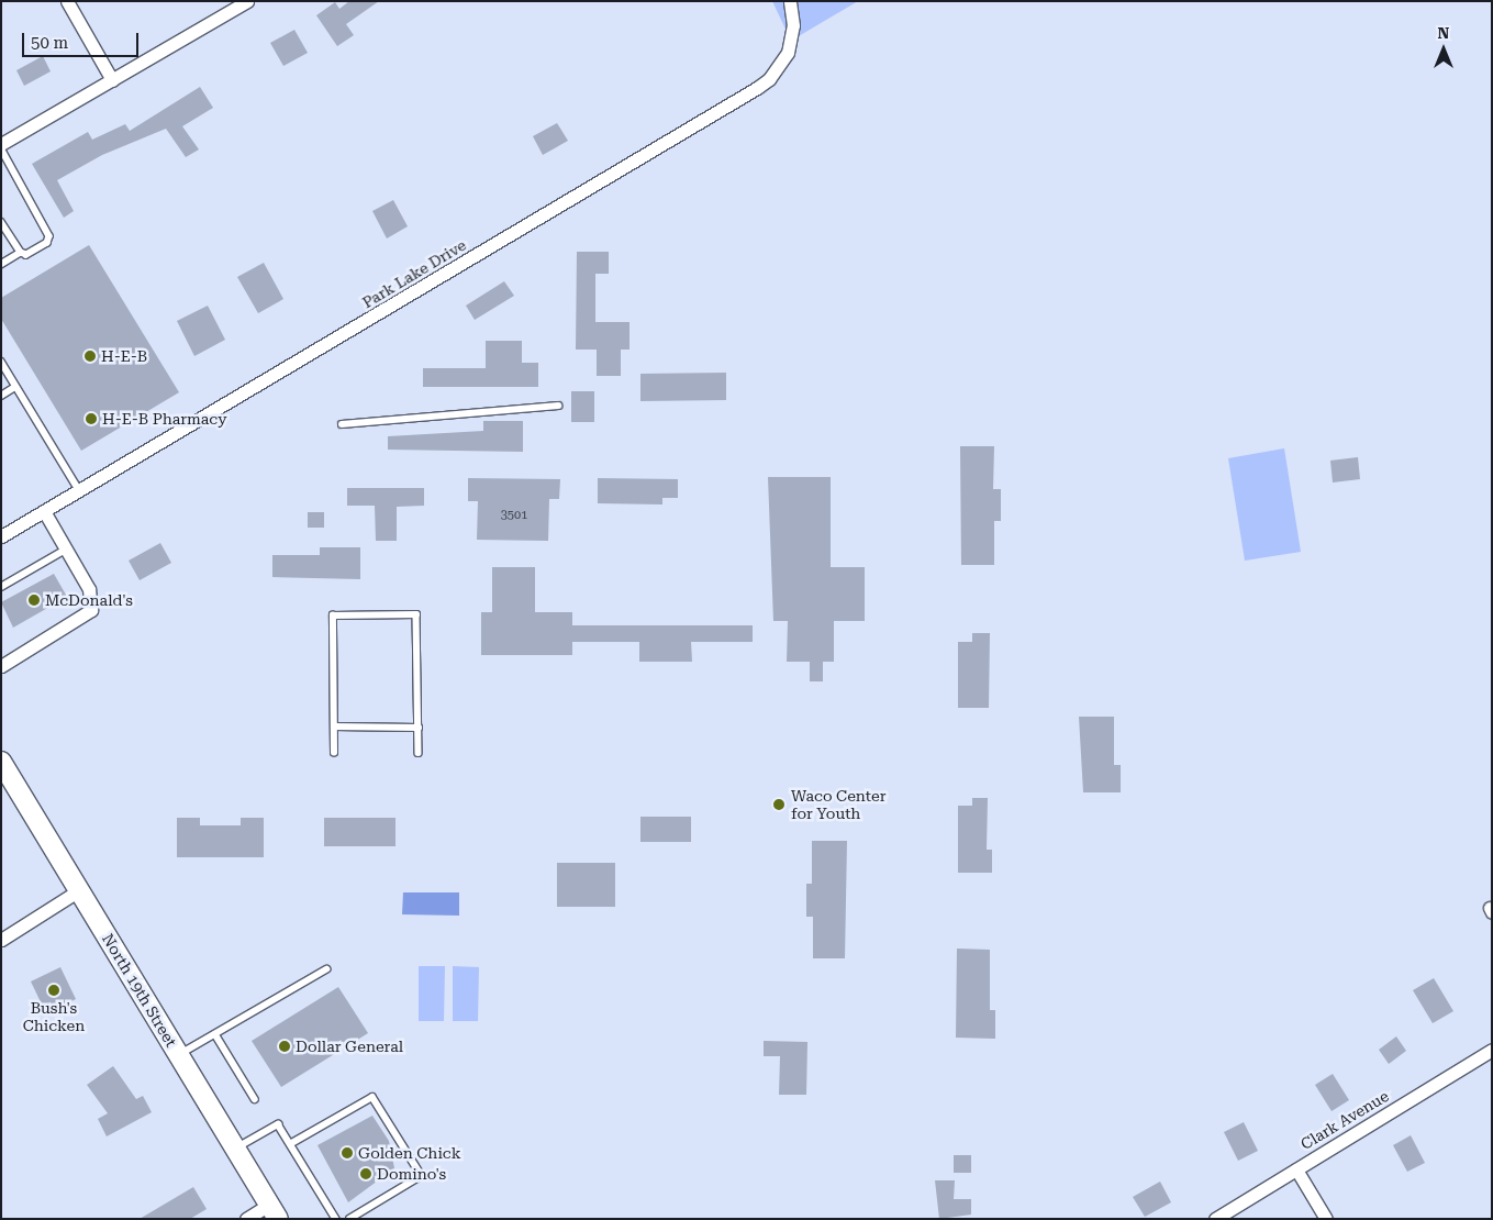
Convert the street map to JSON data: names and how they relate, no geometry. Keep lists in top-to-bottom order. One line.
{"streets":{"main road":["North 19th Street"],"street":["Park Lake Drive","Clark Avenue"]},"places":["H-E-B","H-E-B Pharmacy","McDonald's","Waco Center for Youth","Bush's Chicken","Dollar General","Golden Chick","Domino's"],"house_numbers":["3501"],"scale_bar":"50 m","north":"top"}
